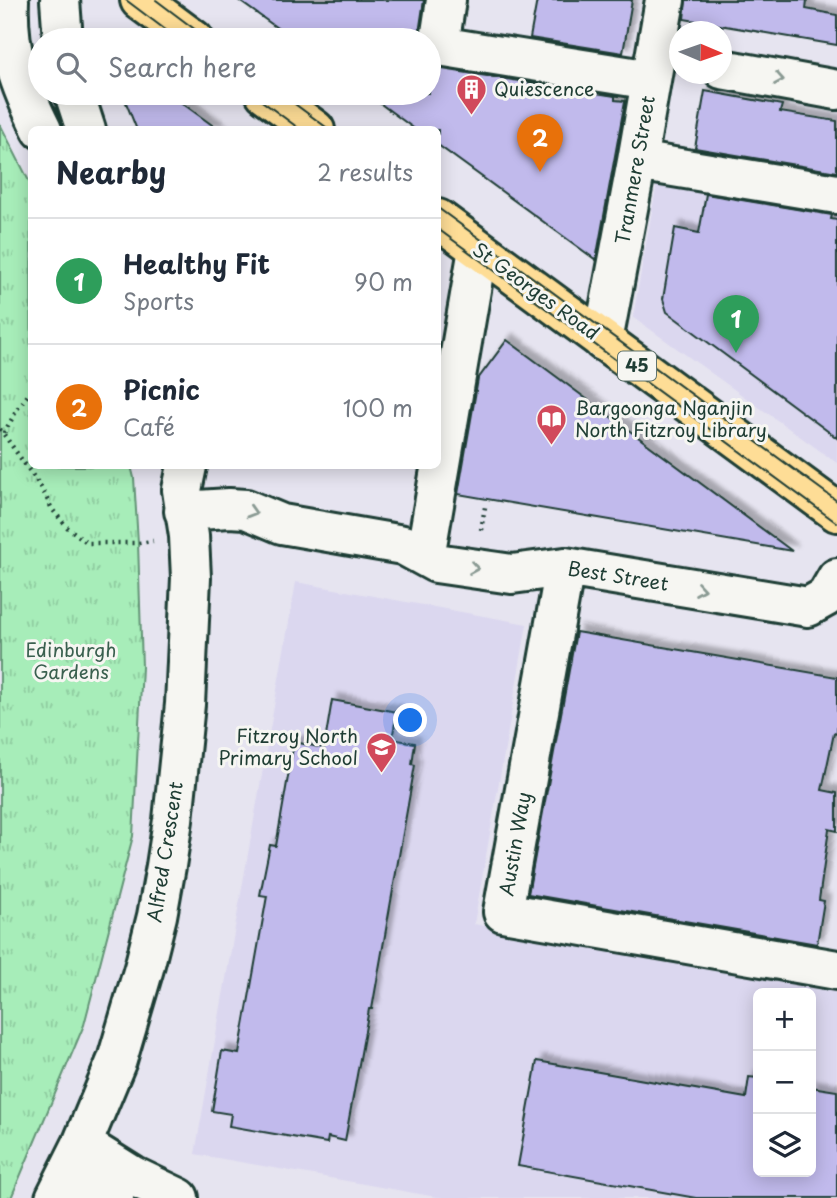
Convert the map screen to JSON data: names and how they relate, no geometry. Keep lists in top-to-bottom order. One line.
{"streets":{"highway":["St Georges Road","45"],"street":["Tranmere Street","Best Street","Austin Way","Alfred Crescent"]},"crossings":[["Tranmere Street","St Georges Road"],["Best Street","Austin Way"],["Best Street","Alfred Crescent"]],"one_way":["Best Street"],"parks":["Edinburgh Gardens"],"places":{"building":["Quiescence"],"library":["Bargoonga Nganjin North Fitzroy Library"],"school or university":["Fitzroy North Primary School"]},"north":"right","page":{"search":"Search here","pins":["2","1"],"heading":["Nearby","2 results"],"list":[{"mark":"1","name":"Healthy Fit","note":"Sports","value":"90 m"},{"mark":"2","name":"Picnic","note":"Café","value":"100 m"}],"map_buttons":["+","−"]}}
